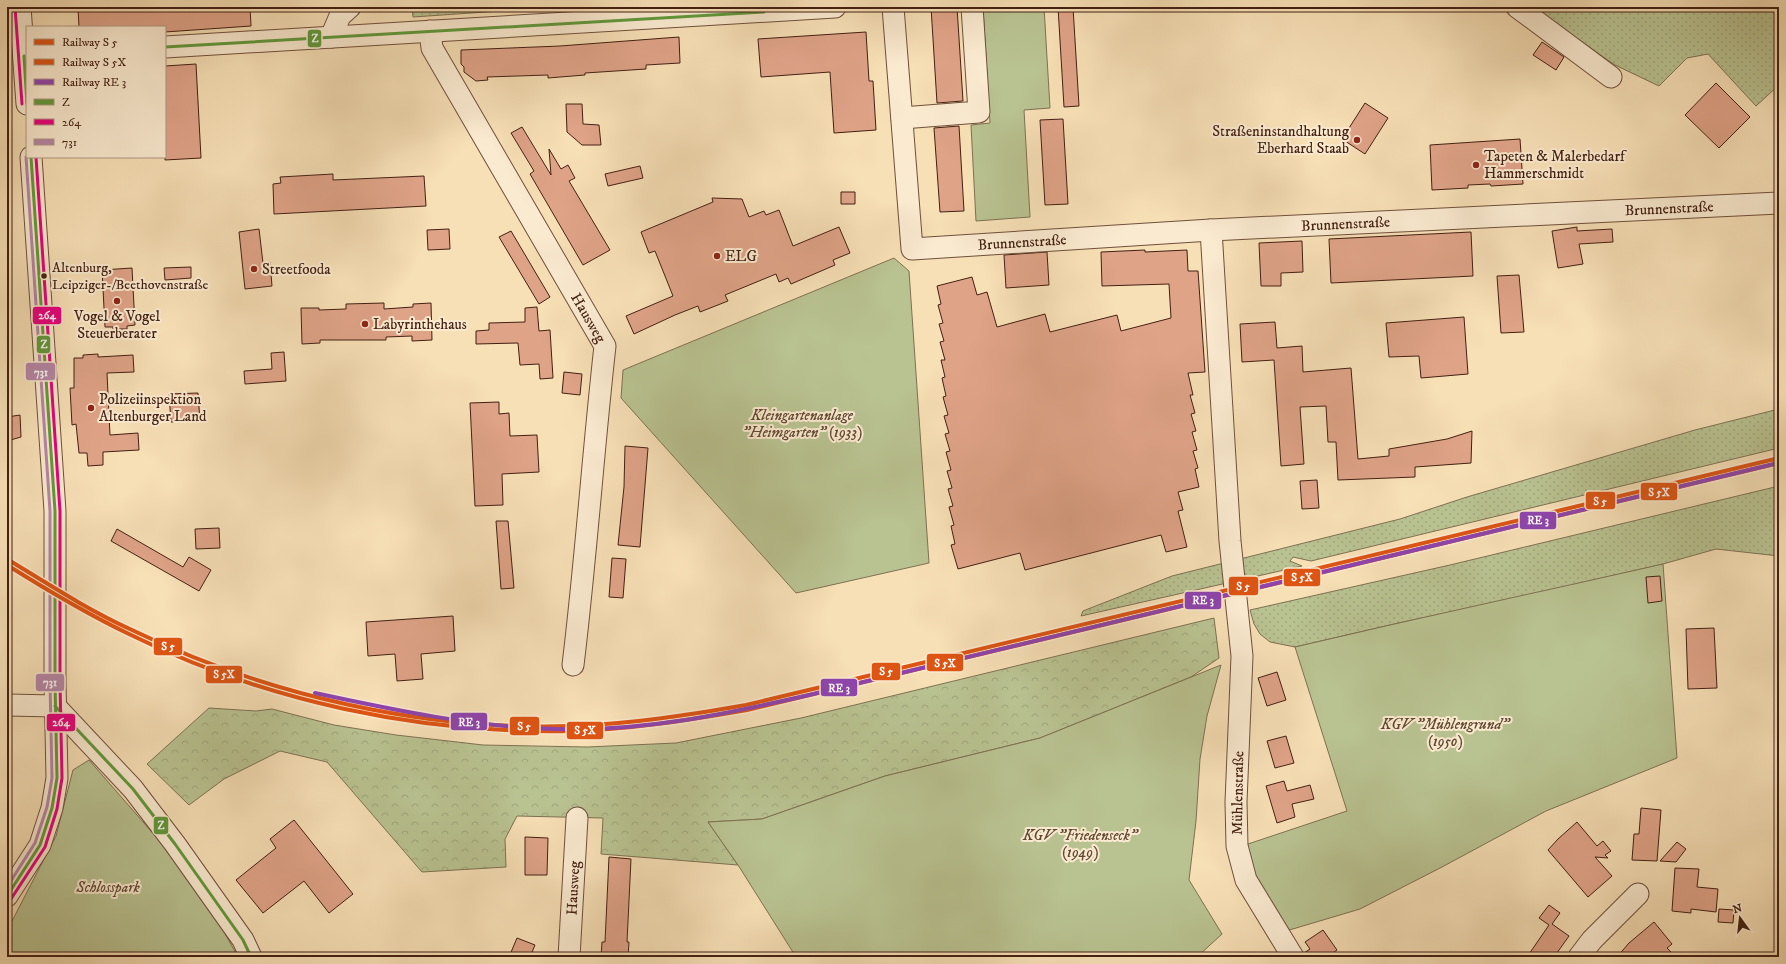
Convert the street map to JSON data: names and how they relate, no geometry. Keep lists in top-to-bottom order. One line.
{"streets":{"street":["Brunnenstraße","Hausweg","Mühlenstraße"]},"crossings":[["Brunnenstraße","Mühlenstraße"]],"parks":["Kleingartenanlage \"Heimgarten\" (1933)","KGV \"Mühlengrund\" (1950)","KGV \"Friedenseck\" (1949)","Schlosspark"],"places":["Straßeninstandhaltung Eberhard Staab","Tapeten & Malerbedarf Hammerschmidt","ELG","Streetfooda","Altenburg, Leipziger-/Beethovenstraße","Vogel & Vogel Steuerberater","Labyrinthehaus","Polizeiinspektion Altenburger Land"],"lines":["transit line 264","transit line Z","transit line 731"],"legend":["Railway S 5","Railway S 5X","Railway RE 3","Z","264","731"],"north":"top"}
